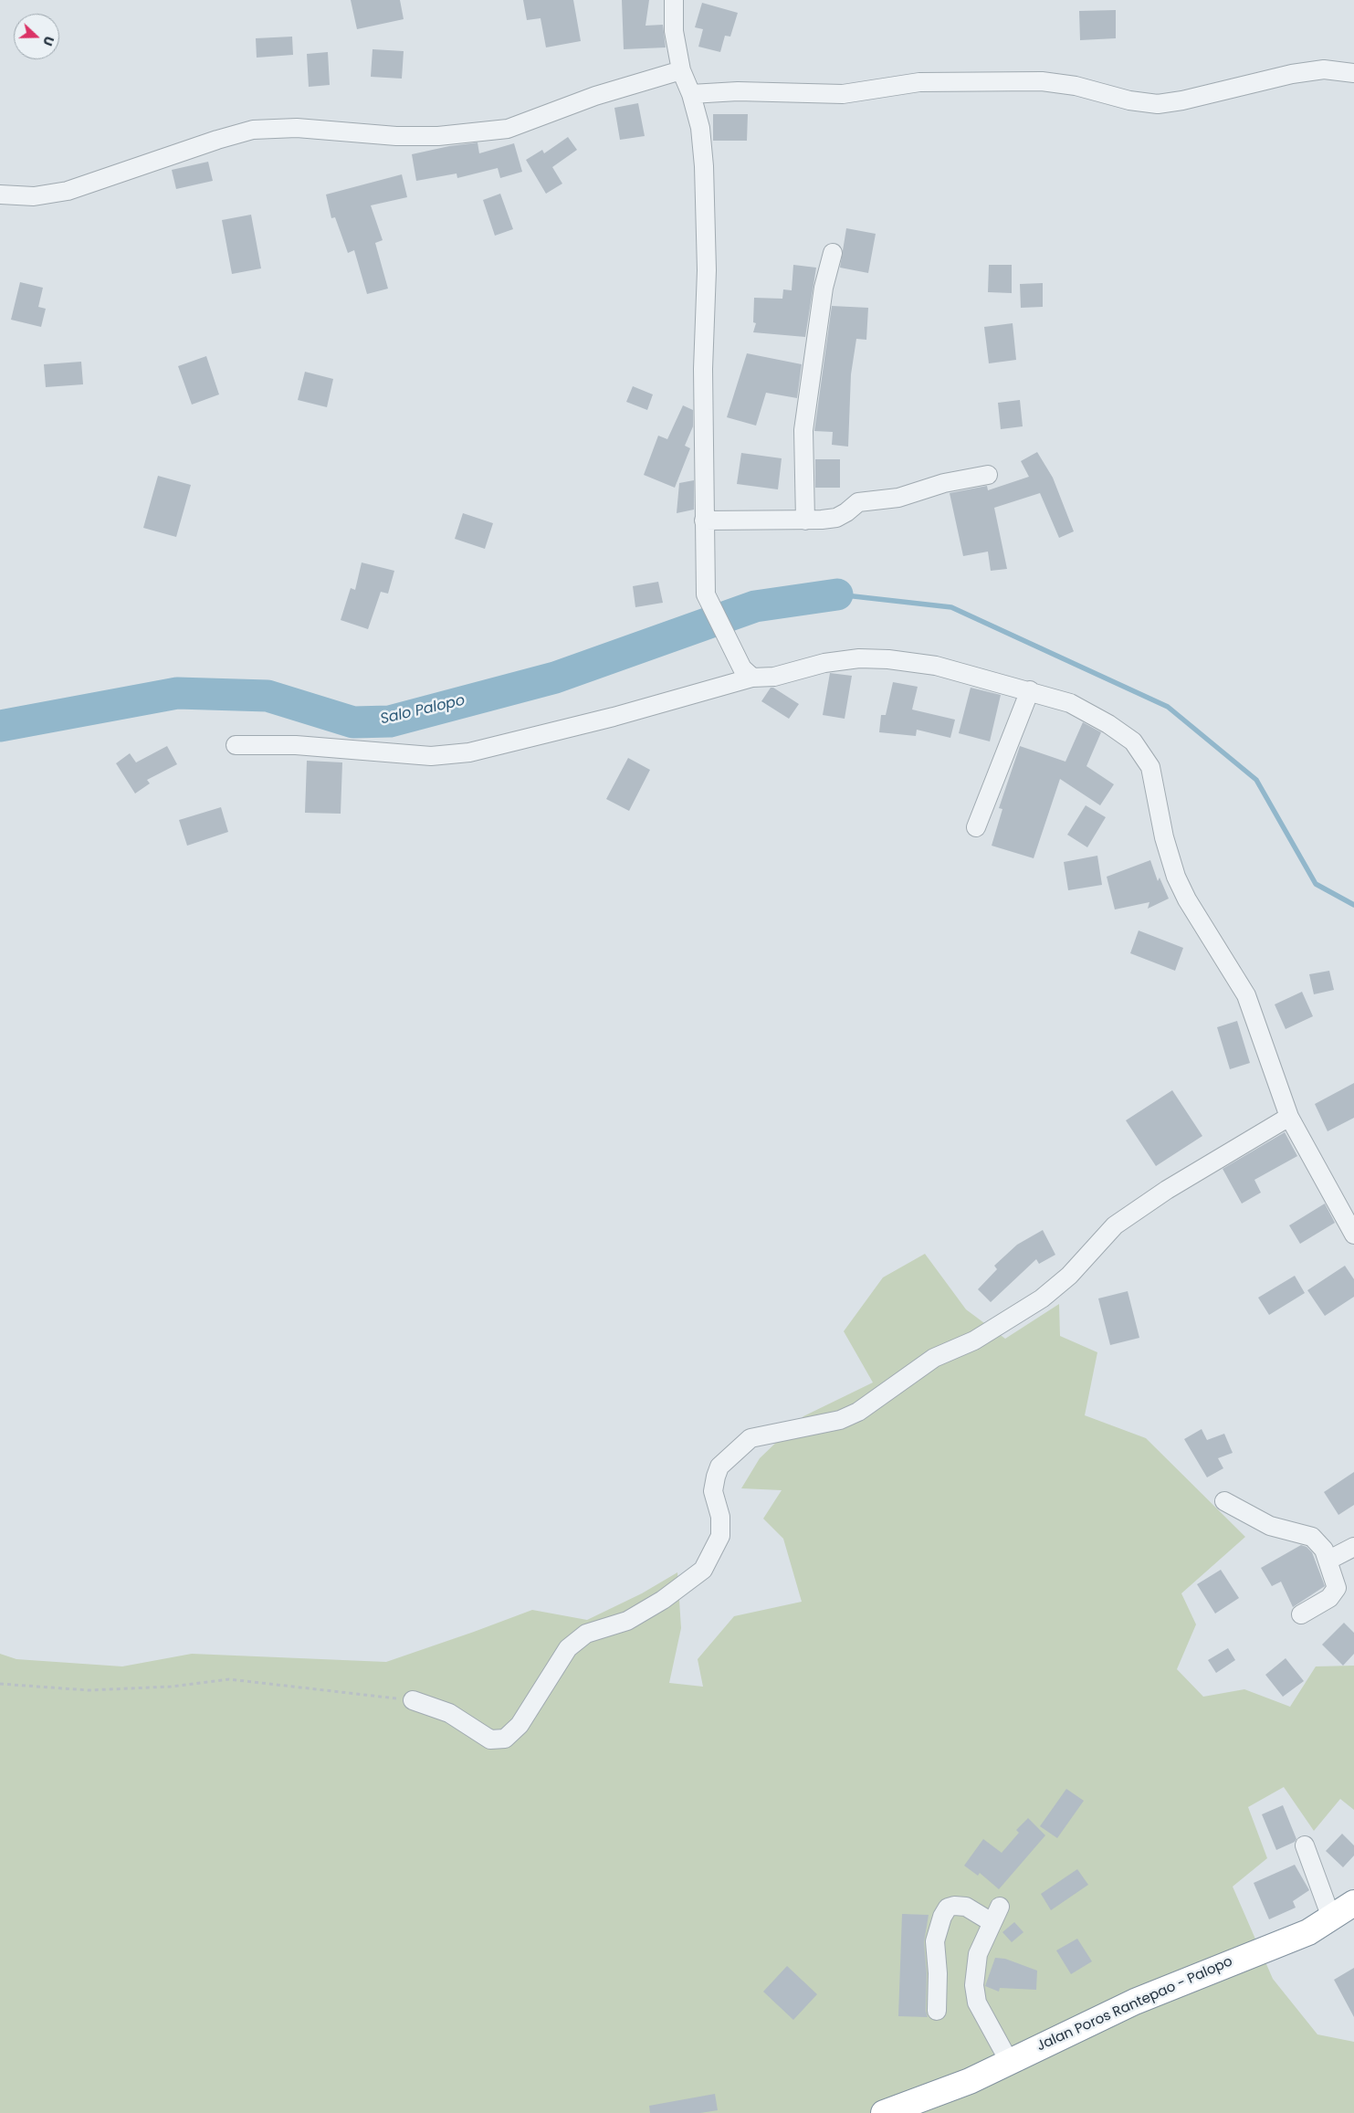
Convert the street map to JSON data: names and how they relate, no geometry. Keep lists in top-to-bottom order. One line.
{"streets":{"highway":["Jalan Poros Rantepao - Palopo"]},"water":["Salo Palopo"],"north":"right"}
